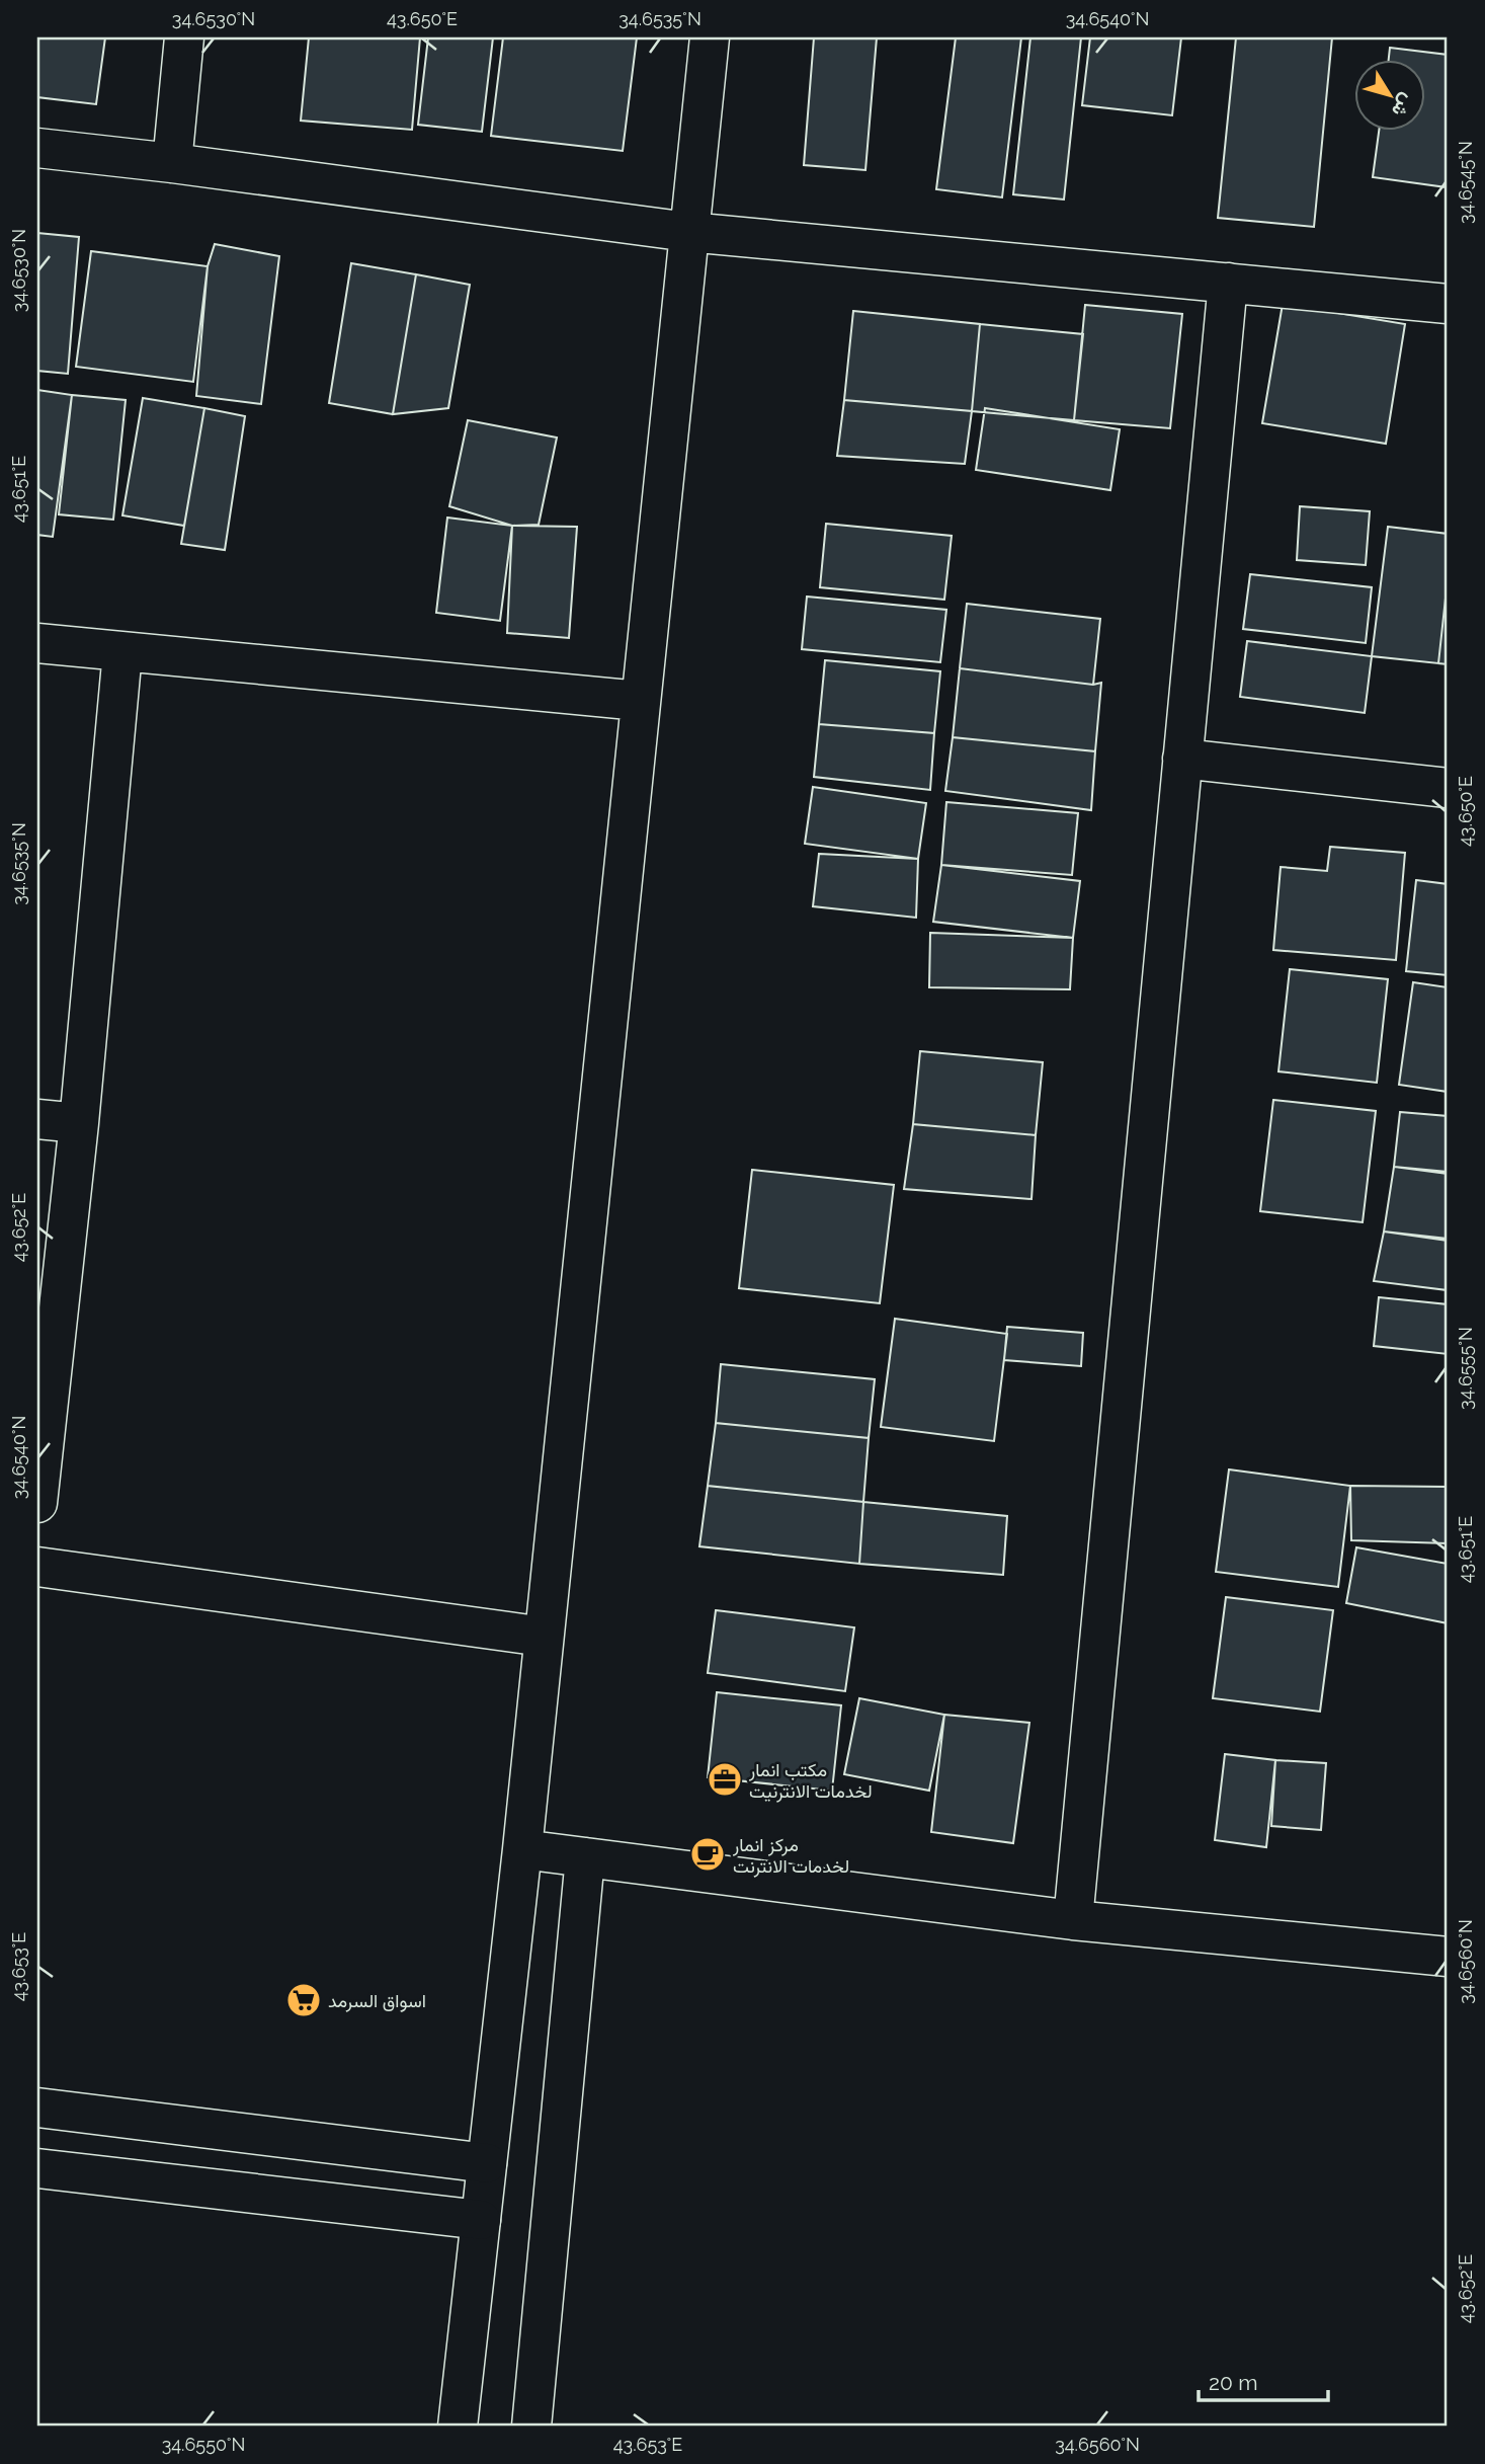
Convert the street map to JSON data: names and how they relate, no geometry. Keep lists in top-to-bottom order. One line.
{"places":{"office":["مكتب انمار لخدمات الانترنيت"],"cafe":["مركز انمار لخدمات الانترنت"],"supermarket":["اسواق السرمد"]},"scale_bar":"20 m","north":"bottom right","coordinates":["34.6530°N","43.650°E","34.6535°N","34.6540°N","34.6545°N","43.651°E","43.652°E","34.6555°N","34.6560°N","43.653°E","34.6550°N"]}
